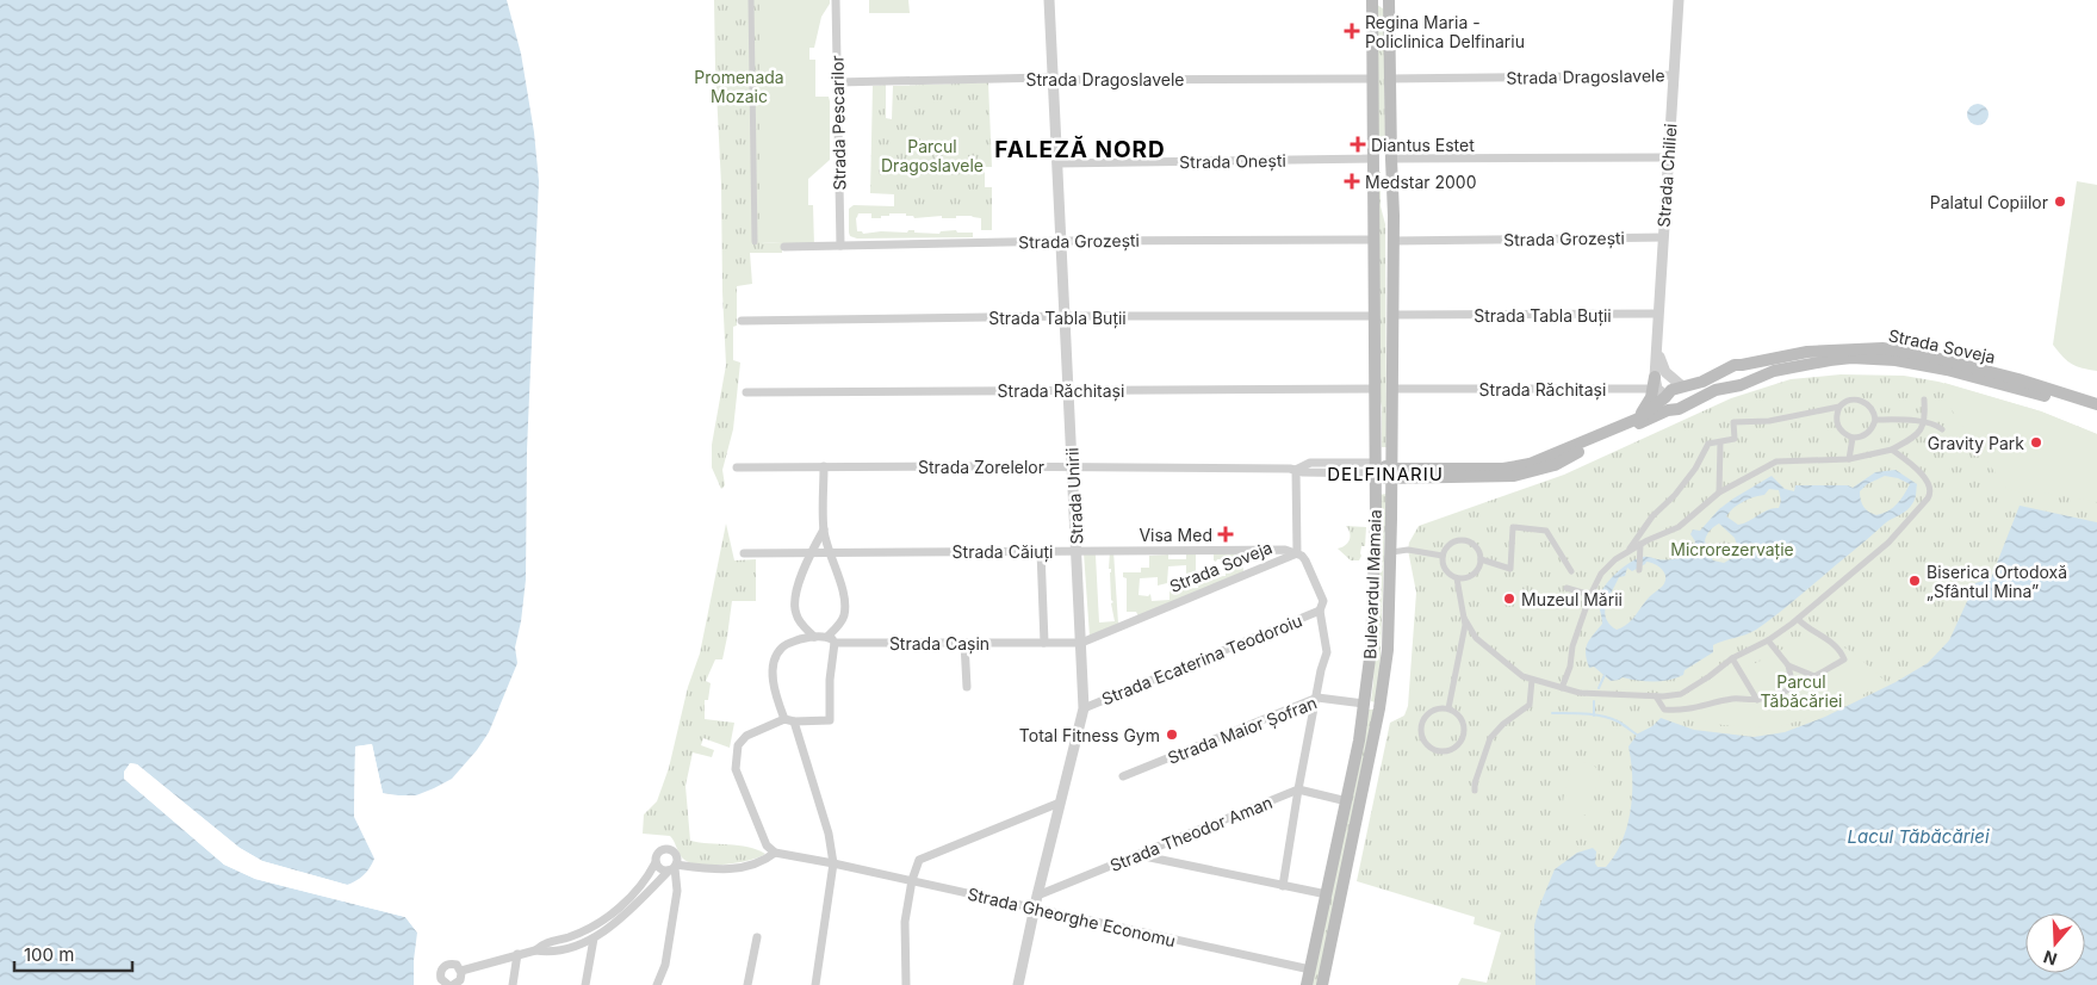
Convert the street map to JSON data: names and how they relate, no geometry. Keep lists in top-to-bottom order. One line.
{"streets":{"main road":["Strada Soveja","Bulevardul Mamaia"],"street":["Strada Dragoslavele","Strada Pescarilor","Strada Onești","Strada Chiliei","Strada Grozești","Strada Tabla Buții","Strada Răchitași","Strada Zorelelor","Strada Unirii","Strada Căiuți","Strada Cașin","Strada Ecaterina Teodoroiu","Strada Maior Șofran","Strada Theodor Aman","Strada Gheorghe Economu"]},"crossings":[["Strada Dragoslavele","Strada Pescarilor"],["Strada Dragoslavele","Strada Chiliei"],["Strada Dragoslavele","Strada Unirii"],["Strada Dragoslavele","Bulevardul Mamaia"],["Strada Pescarilor","Strada Grozești"],["Strada Onești","Strada Unirii"],["Strada Onești","Bulevardul Mamaia"],["Strada Chiliei","Strada Grozești"],["Strada Chiliei","Strada Tabla Buții"],["Strada Chiliei","Strada Soveja"],["Strada Chiliei","Strada Răchitași"],["Strada Grozești","Strada Unirii"],["Strada Grozești","Bulevardul Mamaia"],["Strada Tabla Buții","Strada Unirii"],["Strada Tabla Buții","Bulevardul Mamaia"],["Strada Soveja","Strada Răchitași"],["Strada Soveja","Strada Zorelelor"],["Strada Soveja","Strada Unirii"],["Strada Soveja","Strada Căiuți"],["Strada Soveja","Strada Cașin"],["Strada Răchitași","Strada Unirii"],["Strada Răchitași","Bulevardul Mamaia"],["Strada Zorelelor","Strada Unirii"],["Strada Zorelelor","Bulevardul Mamaia"],["Strada Unirii","Strada Căiuți"],["Strada Unirii","Strada Cașin"],["Strada Unirii","Strada Ecaterina Teodoroiu"],["Strada Unirii","Strada Theodor Aman"],["Strada Unirii","Strada Gheorghe Economu"],["Bulevardul Mamaia","Strada Maior Șofran"],["Bulevardul Mamaia","Strada Gheorghe Economu"]],"districts":["FALEZĂ NORD","DELFINARIU"],"water":["Lacul Tăbăcăriei"],"parks":["Promenada Mozaic","Parcul Dragoslavele","Microrezervație","Parcul Tăbăcăriei"],"places":{"health":["Regina Maria - Policlinica Delfinariu","Diantus Estet","Medstar 2000","Visa Med"],"other":["Palatul Copiilor","Gravity Park","Biserica Ortodoxă „Sfântul Mina”","Muzeul Mării","Total Fitness Gym"]},"scale_bar":"100 m","north":"bottom"}
